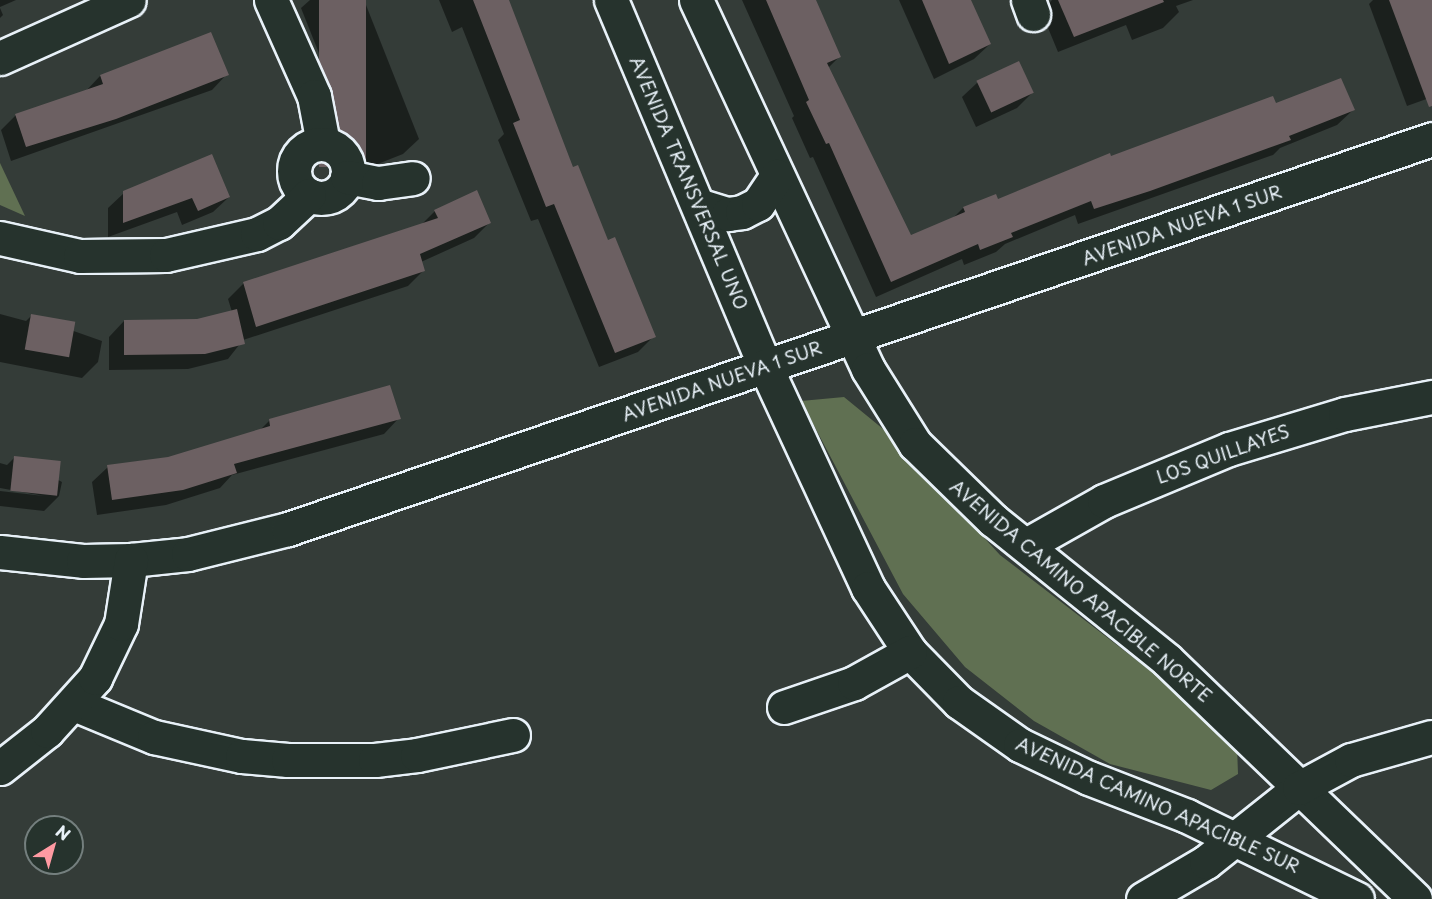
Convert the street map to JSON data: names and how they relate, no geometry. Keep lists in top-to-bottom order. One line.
{"streets":{"street":["AVENIDA TRANSVERSAL UNO","AVENIDA NUEVA 1 SUR","LOS QUILLAYES","AVENIDA CAMINO APACIBLE NORTE","AVENIDA CAMINO APACIBLE SUR"]},"crossings":[["AVENIDA TRANSVERSAL UNO","AVENIDA NUEVA 1 SUR"],["AVENIDA TRANSVERSAL UNO","AVENIDA CAMINO APACIBLE SUR"],["AVENIDA NUEVA 1 SUR","AVENIDA CAMINO APACIBLE NORTE"],["AVENIDA NUEVA 1 SUR","AVENIDA CAMINO APACIBLE SUR"],["LOS QUILLAYES","AVENIDA CAMINO APACIBLE NORTE"]],"north":"top right"}
